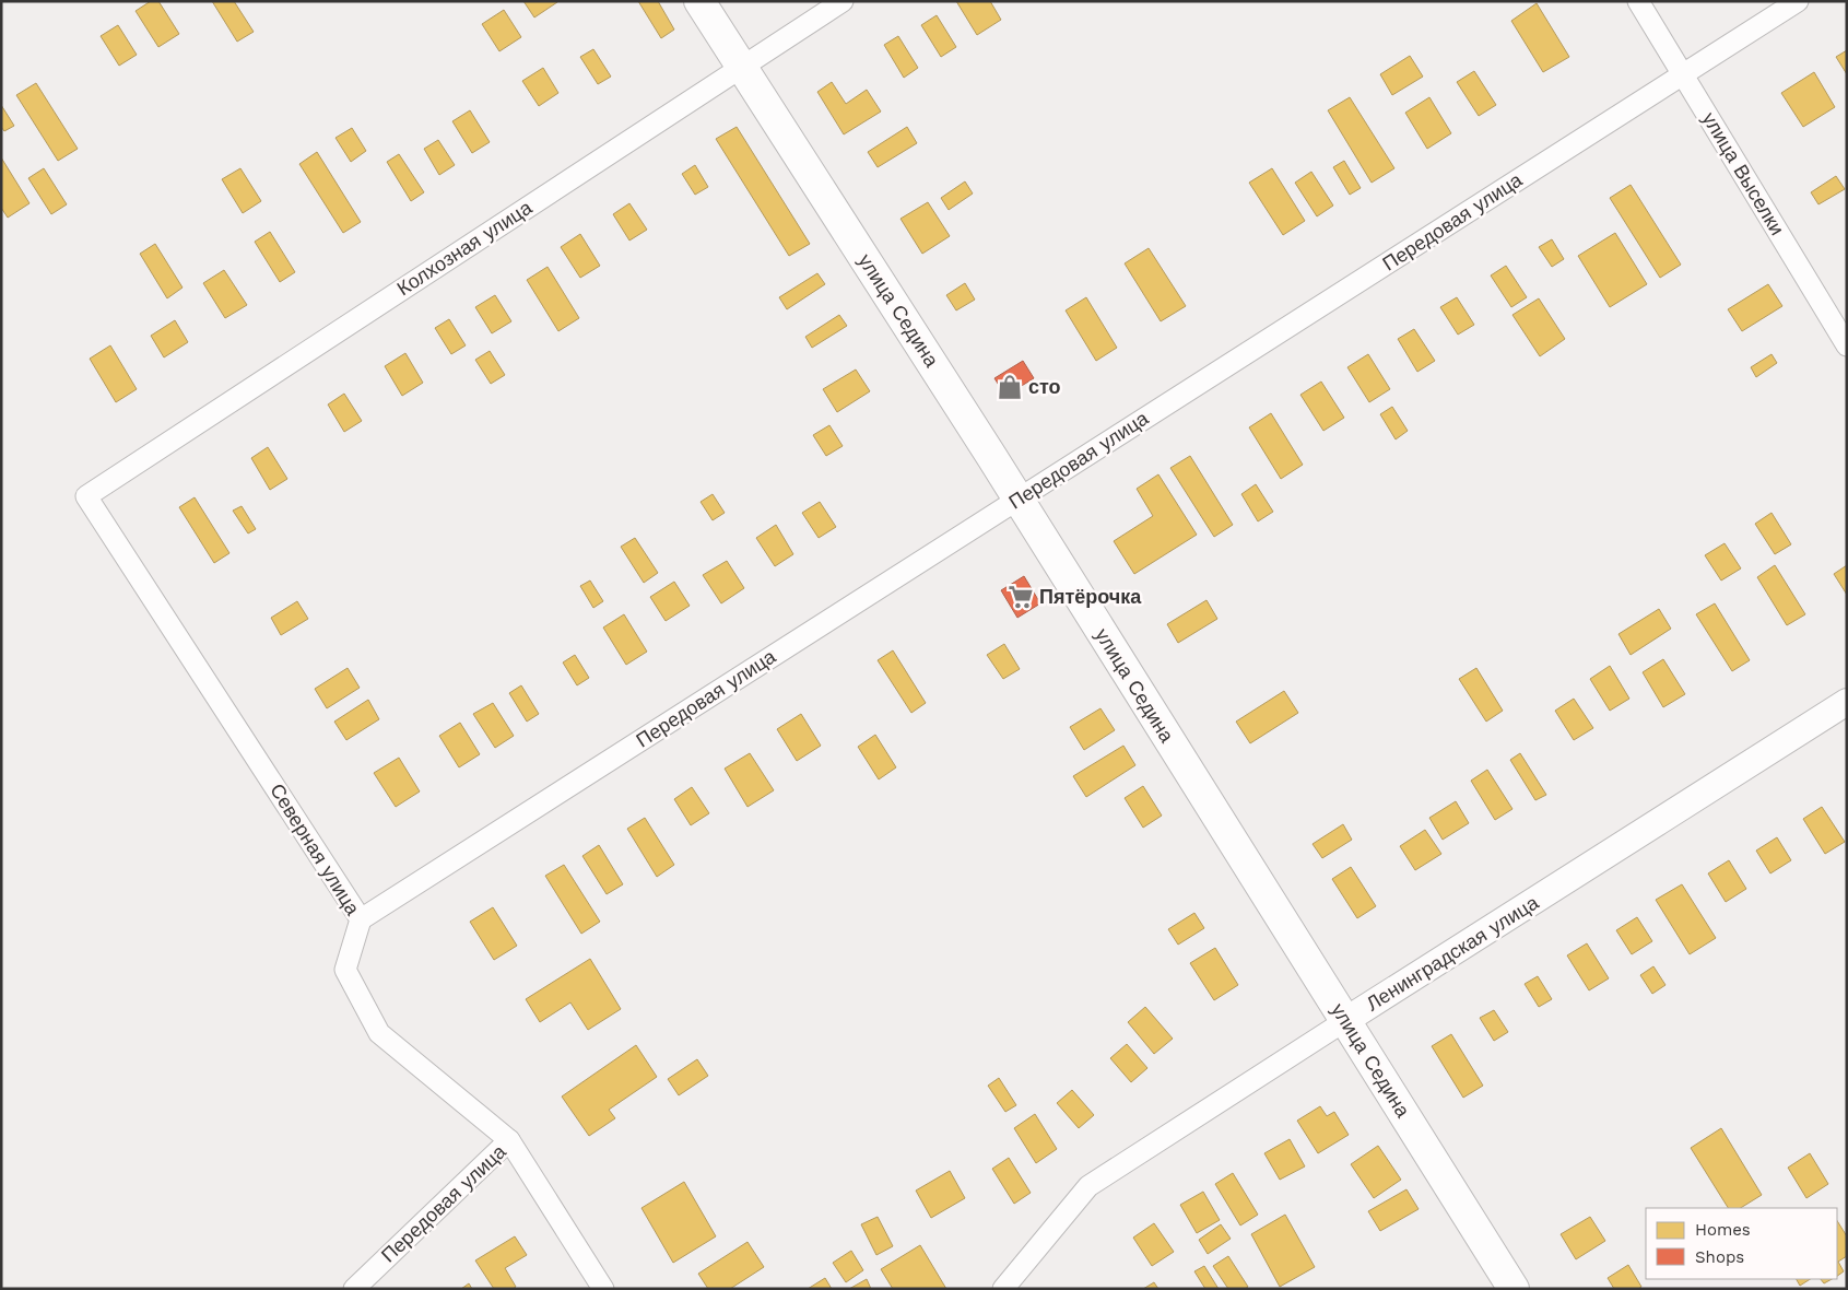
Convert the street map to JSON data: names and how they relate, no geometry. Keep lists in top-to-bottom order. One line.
{"streets":{"main road":["улица Седина"],"street":["улица Выселки","Передовая улица","Колхозная улица","Северная улица","Ленинградская улица"]},"crossings":[["улица Выселки","Передовая улица"],["Передовая улица","улица Седина"],["Передовая улица","Северная улица"],["Колхозная улица","улица Седина"],["Колхозная улица","Северная улица"],["улица Седина","Ленинградская улица"]],"places":{"shop":["сто"],"supermarket":["Пятёрочка"]},"legend":["Homes","Shops"]}
